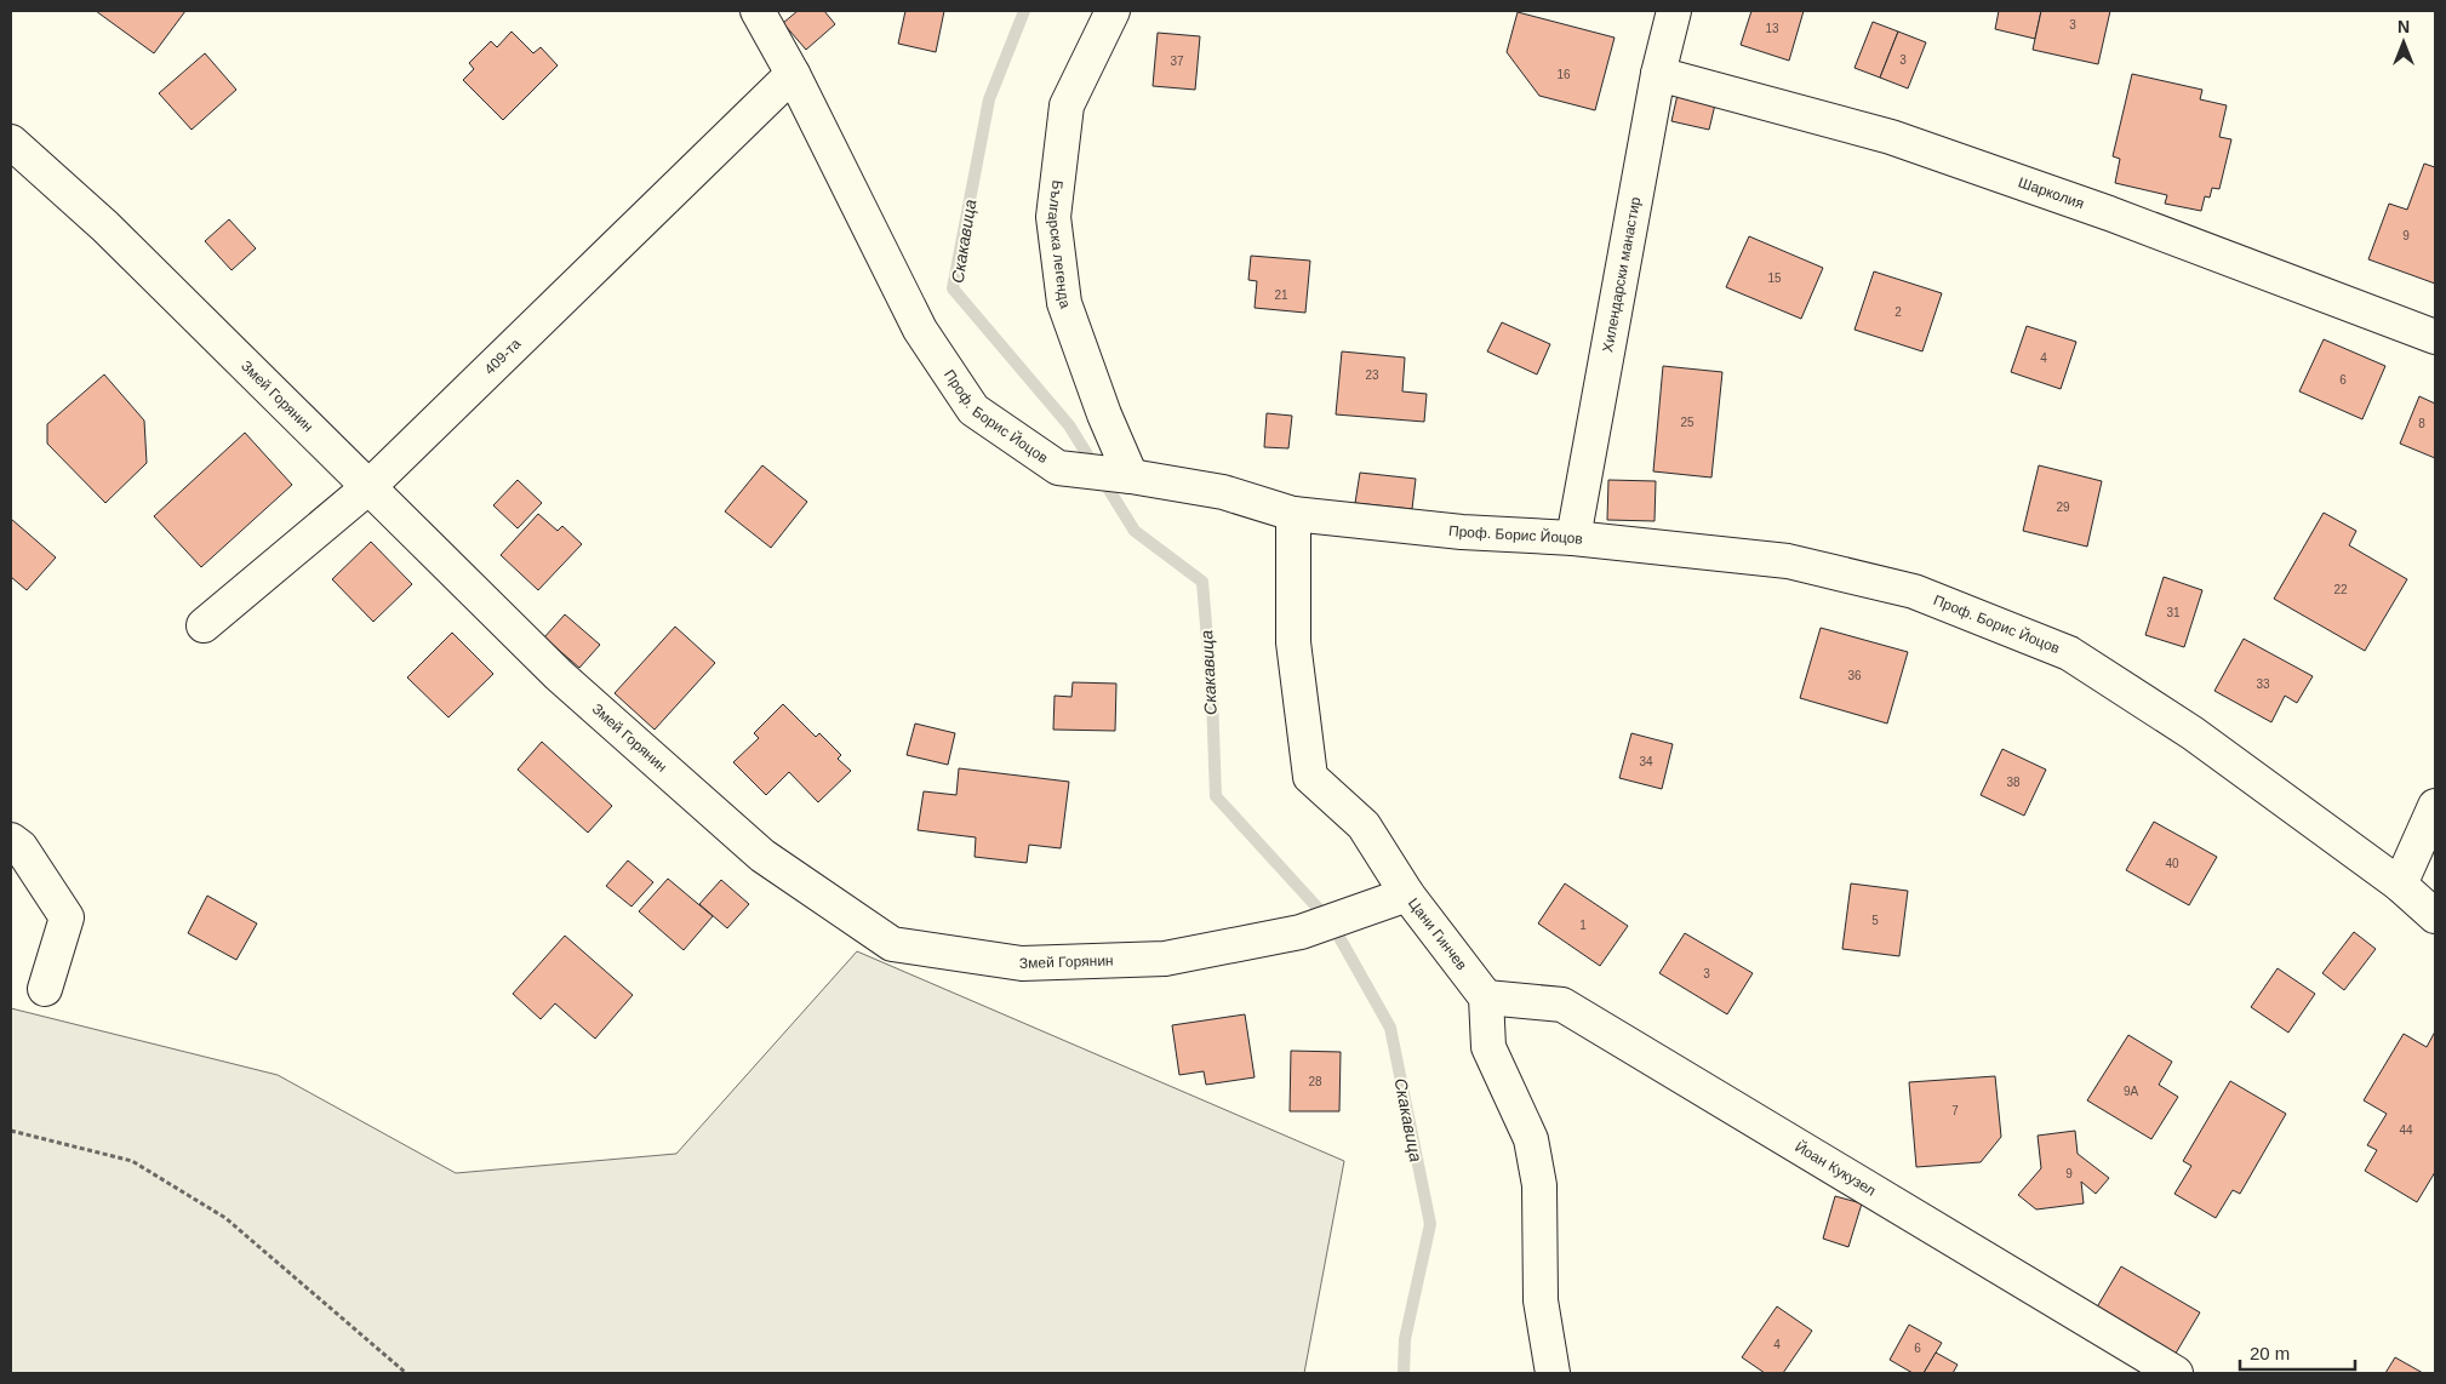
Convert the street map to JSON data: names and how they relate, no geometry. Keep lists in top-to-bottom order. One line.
{"streets":{"street":["Шарколия","Българска легенда","Хилендарски манастир","409-та","Змей Горянин","Проф. Борис Йоцов","Цани Гинчев","Йоан Кукузел"]},"crossings":[["Шарколия","Хилендарски манастир"],["Българска легенда","Проф. Борис Йоцов"],["Хилендарски манастир","Проф. Борис Йоцов"],["409-та","Змей Горянин"],["409-та","Проф. Борис Йоцов"],["Змей Горянин","Цани Гинчев"],["Проф. Борис Йоцов","Цани Гинчев"],["Цани Гинчев","Йоан Кукузел"]],"water":["Скакавица"],"house_numbers":["3","13","3","37","16","9","15","21","2","4","23","6","25","8","29","22","31","36","33","34","38","40","5","1","3","28","9А","7","44","9","4","6"],"scale_bar":"20 m","north":"top"}
